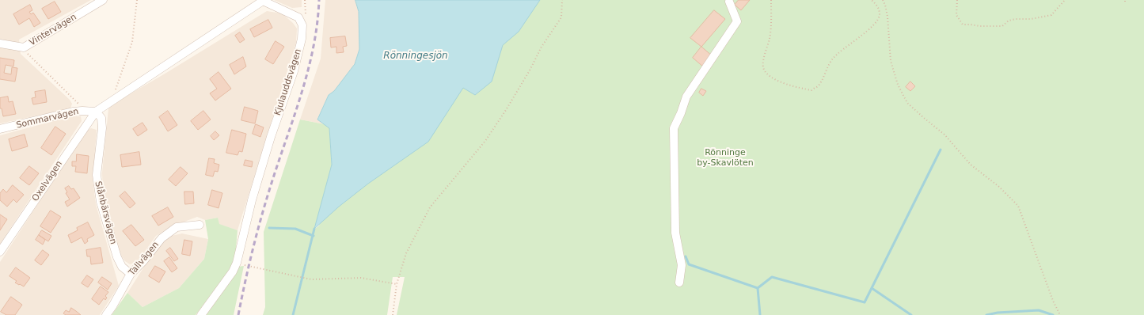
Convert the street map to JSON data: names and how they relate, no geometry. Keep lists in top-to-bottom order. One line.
{"streets":{"street":["Vintervägen","Kjulauddsvägen","Sommarvägen","Oxelvägen","Slånbärsvägen","Tallvägen"]},"crossings":[["Kjulauddsvägen","Sommarvägen"],["Kjulauddsvägen","Oxelvägen"],["Kjulauddsvägen","Slånbärsvägen"],["Sommarvägen","Oxelvägen"],["Sommarvägen","Slånbärsvägen"],["Oxelvägen","Slånbärsvägen"],["Slånbärsvägen","Tallvägen"]],"water":["Rönningesjön"],"parks":["Rönninge by-Skavlöten"]}
